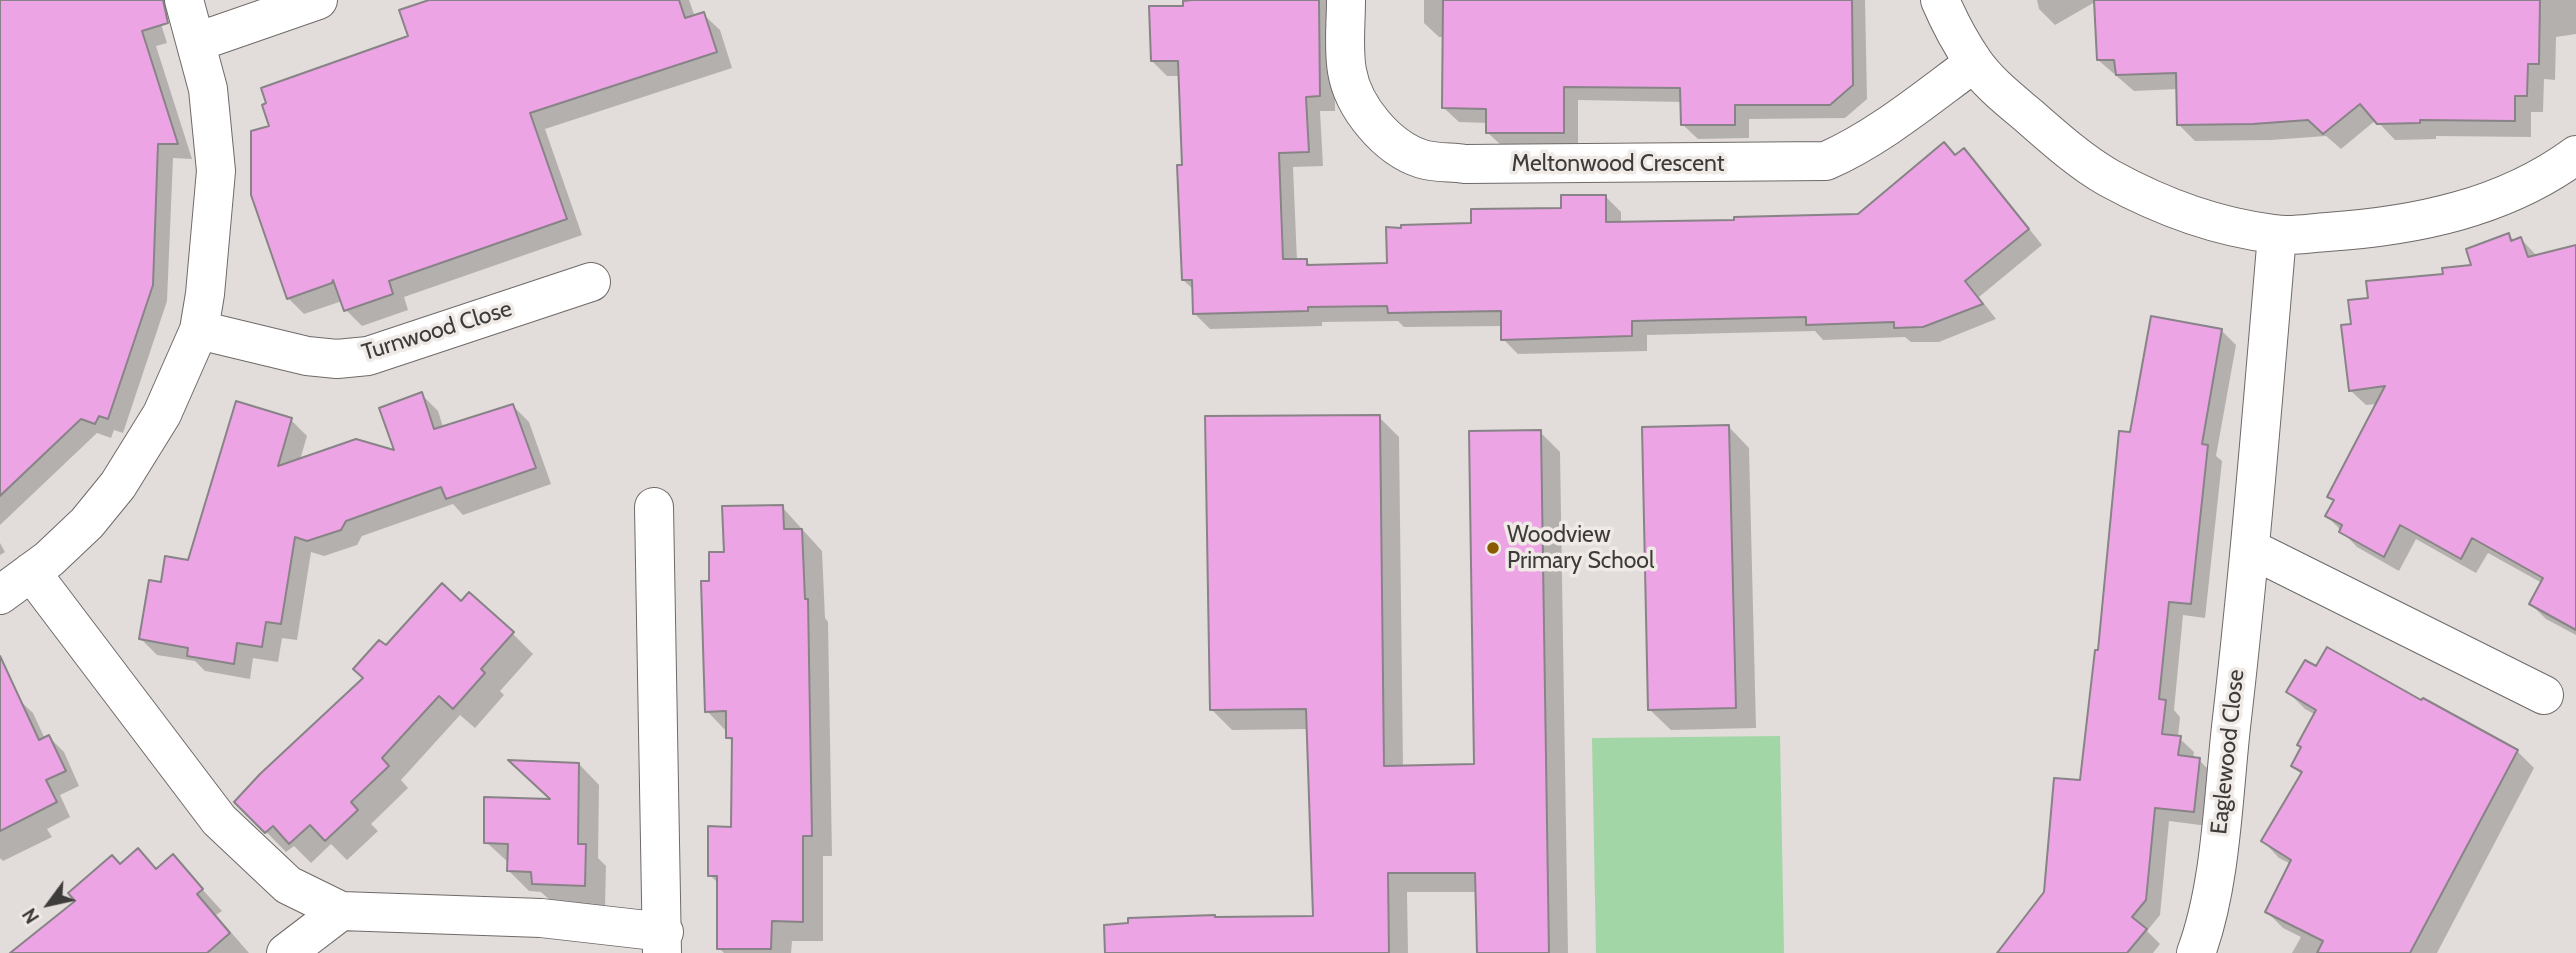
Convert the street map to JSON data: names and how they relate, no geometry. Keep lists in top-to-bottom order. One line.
{"streets":{"street":["Meltonwood Crescent","Turnwood Close","Eaglewood Close"]},"places":["Woodview Primary School"],"north":"bottom left"}
